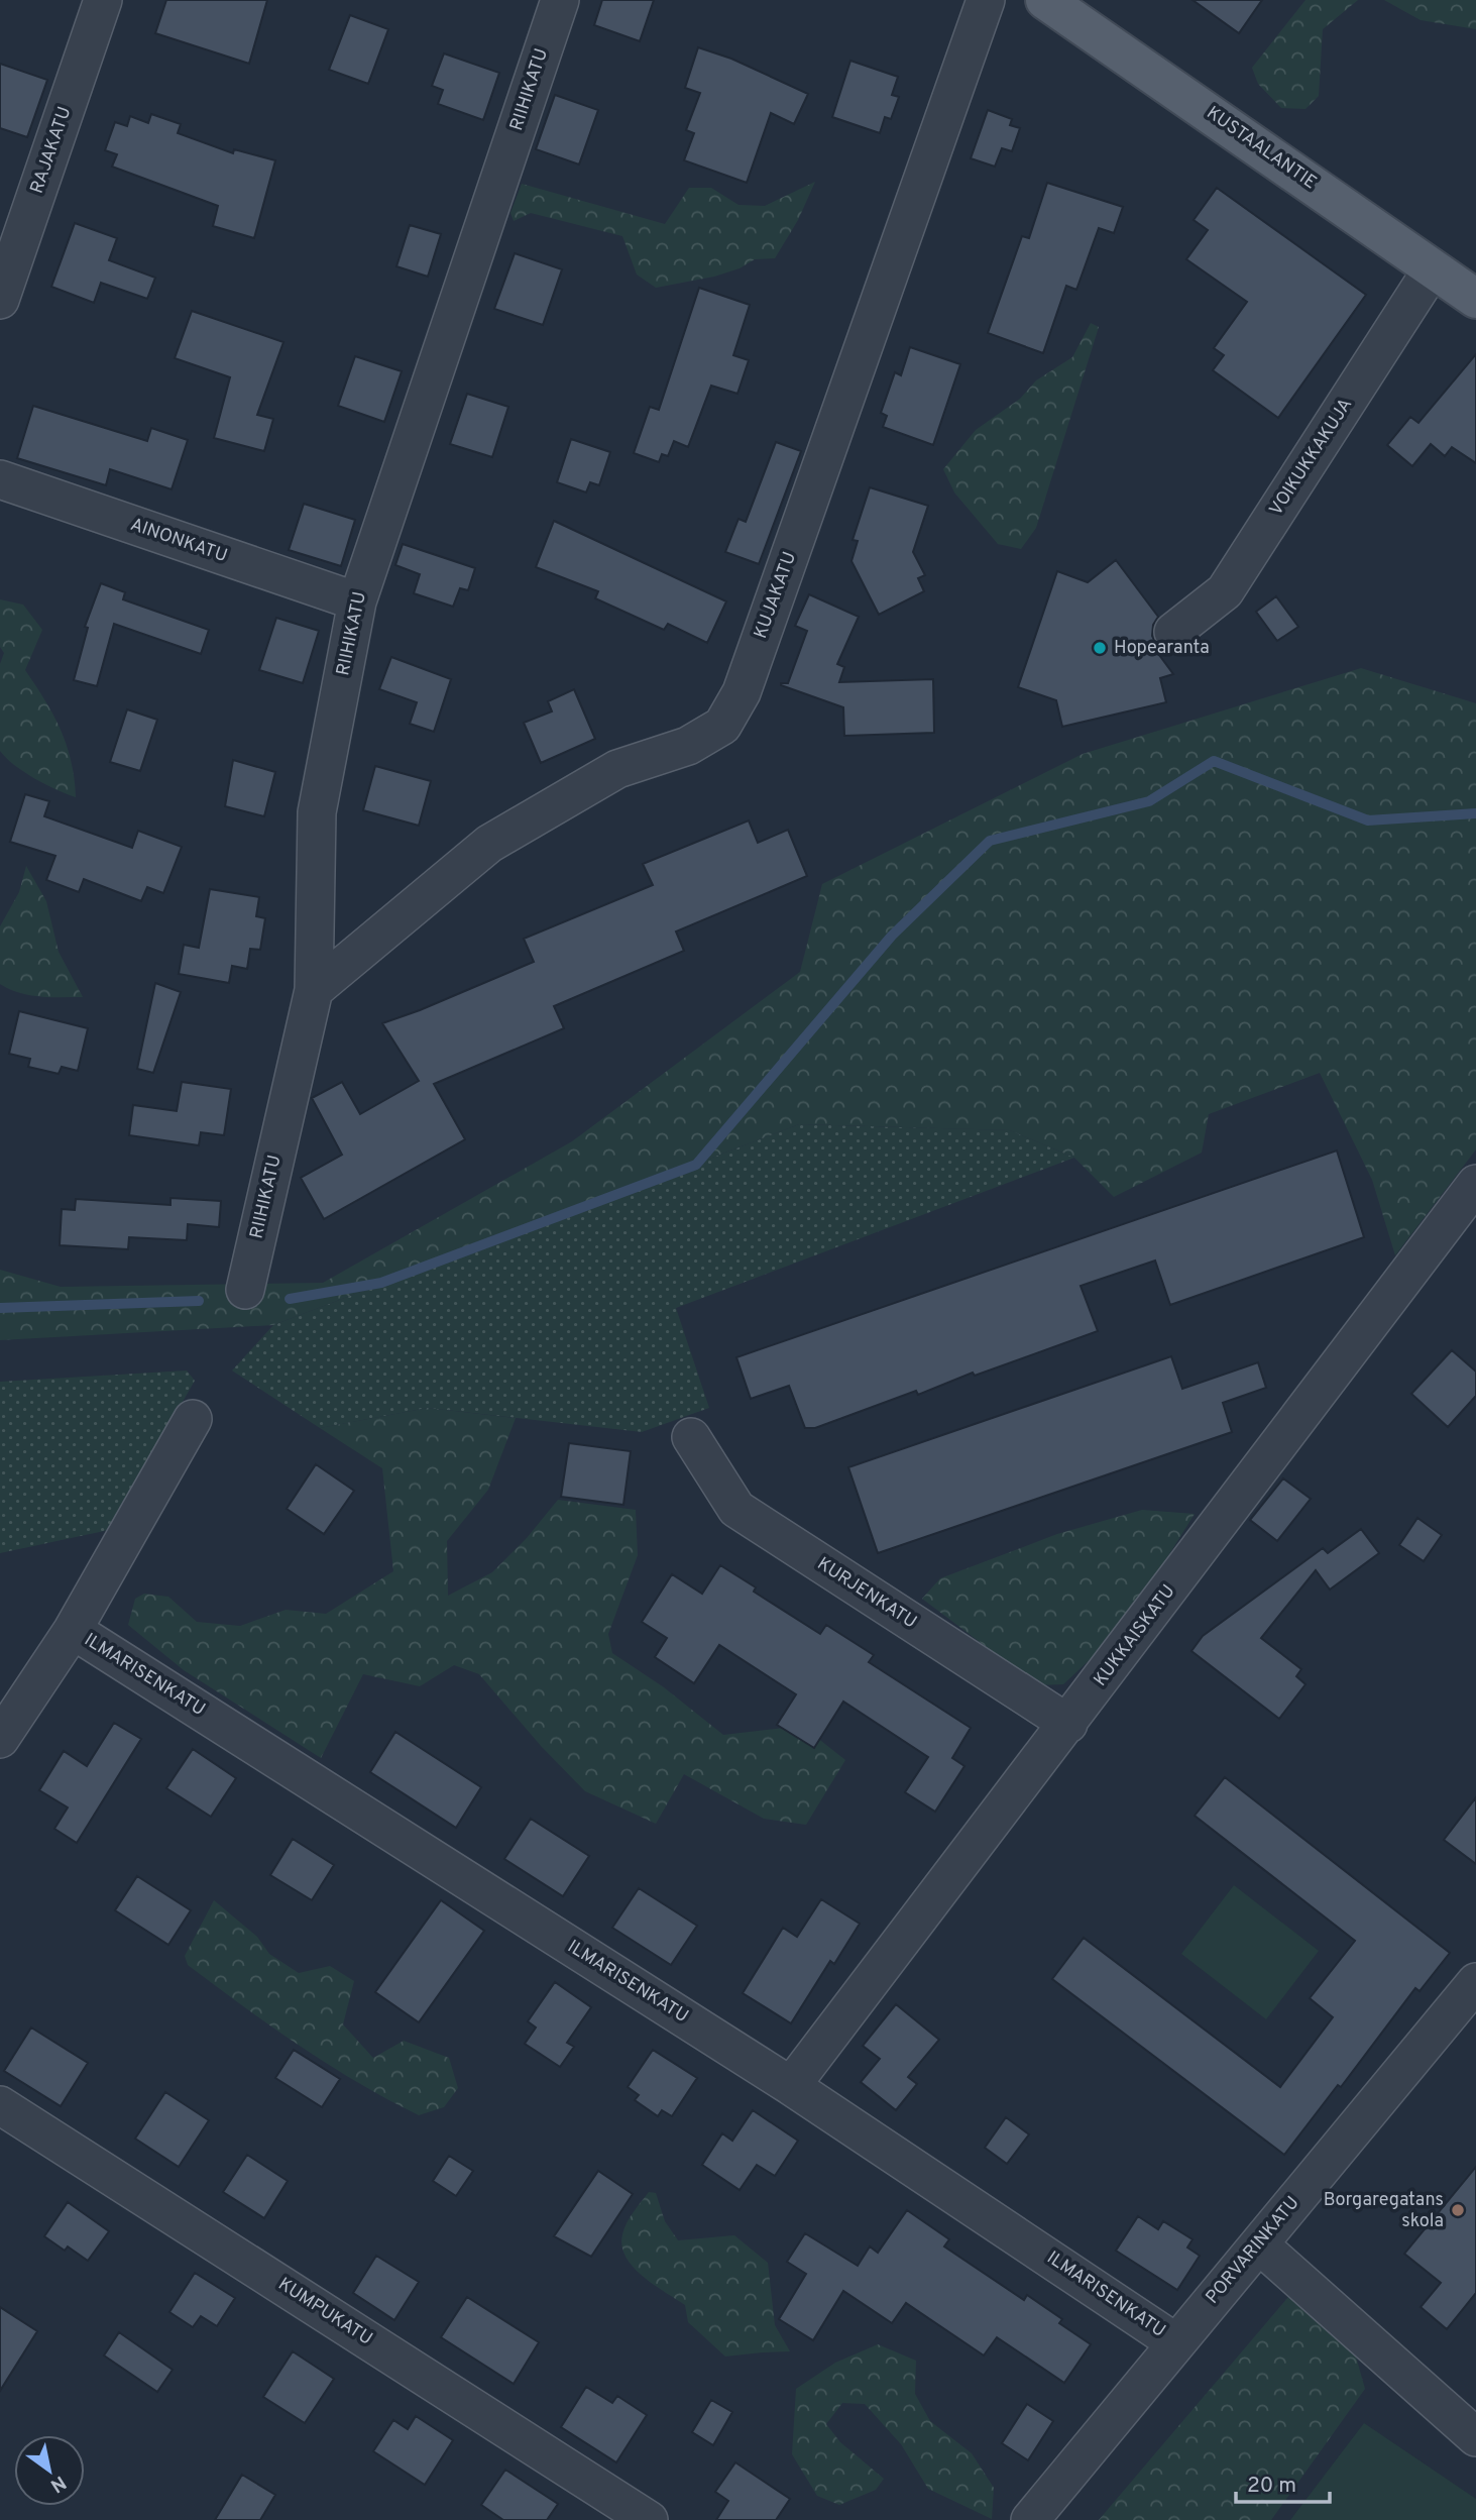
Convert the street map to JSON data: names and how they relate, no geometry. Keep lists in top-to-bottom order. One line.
{"streets":{"main road":["KUSTAALANTIE"],"street":["RIIHIKATU","RAJAKATU","VOIKUKKAKUJA","AINONKATU","KUJAKATU","KURJENKATU","KUKKAISKATU","ILMARISENKATU","PORVARINKATU","KUMPUKATU"]},"crossings":[["RIIHIKATU","AINONKATU"],["RIIHIKATU","KUJAKATU"],["KUSTAALANTIE","VOIKUKKAKUJA"],["KURJENKATU","KUKKAISKATU"],["KUKKAISKATU","ILMARISENKATU"],["ILMARISENKATU","PORVARINKATU"]],"places":["Hopearanta","Borgaregatans skola"],"scale_bar":"20 m","north":"bottom right"}
